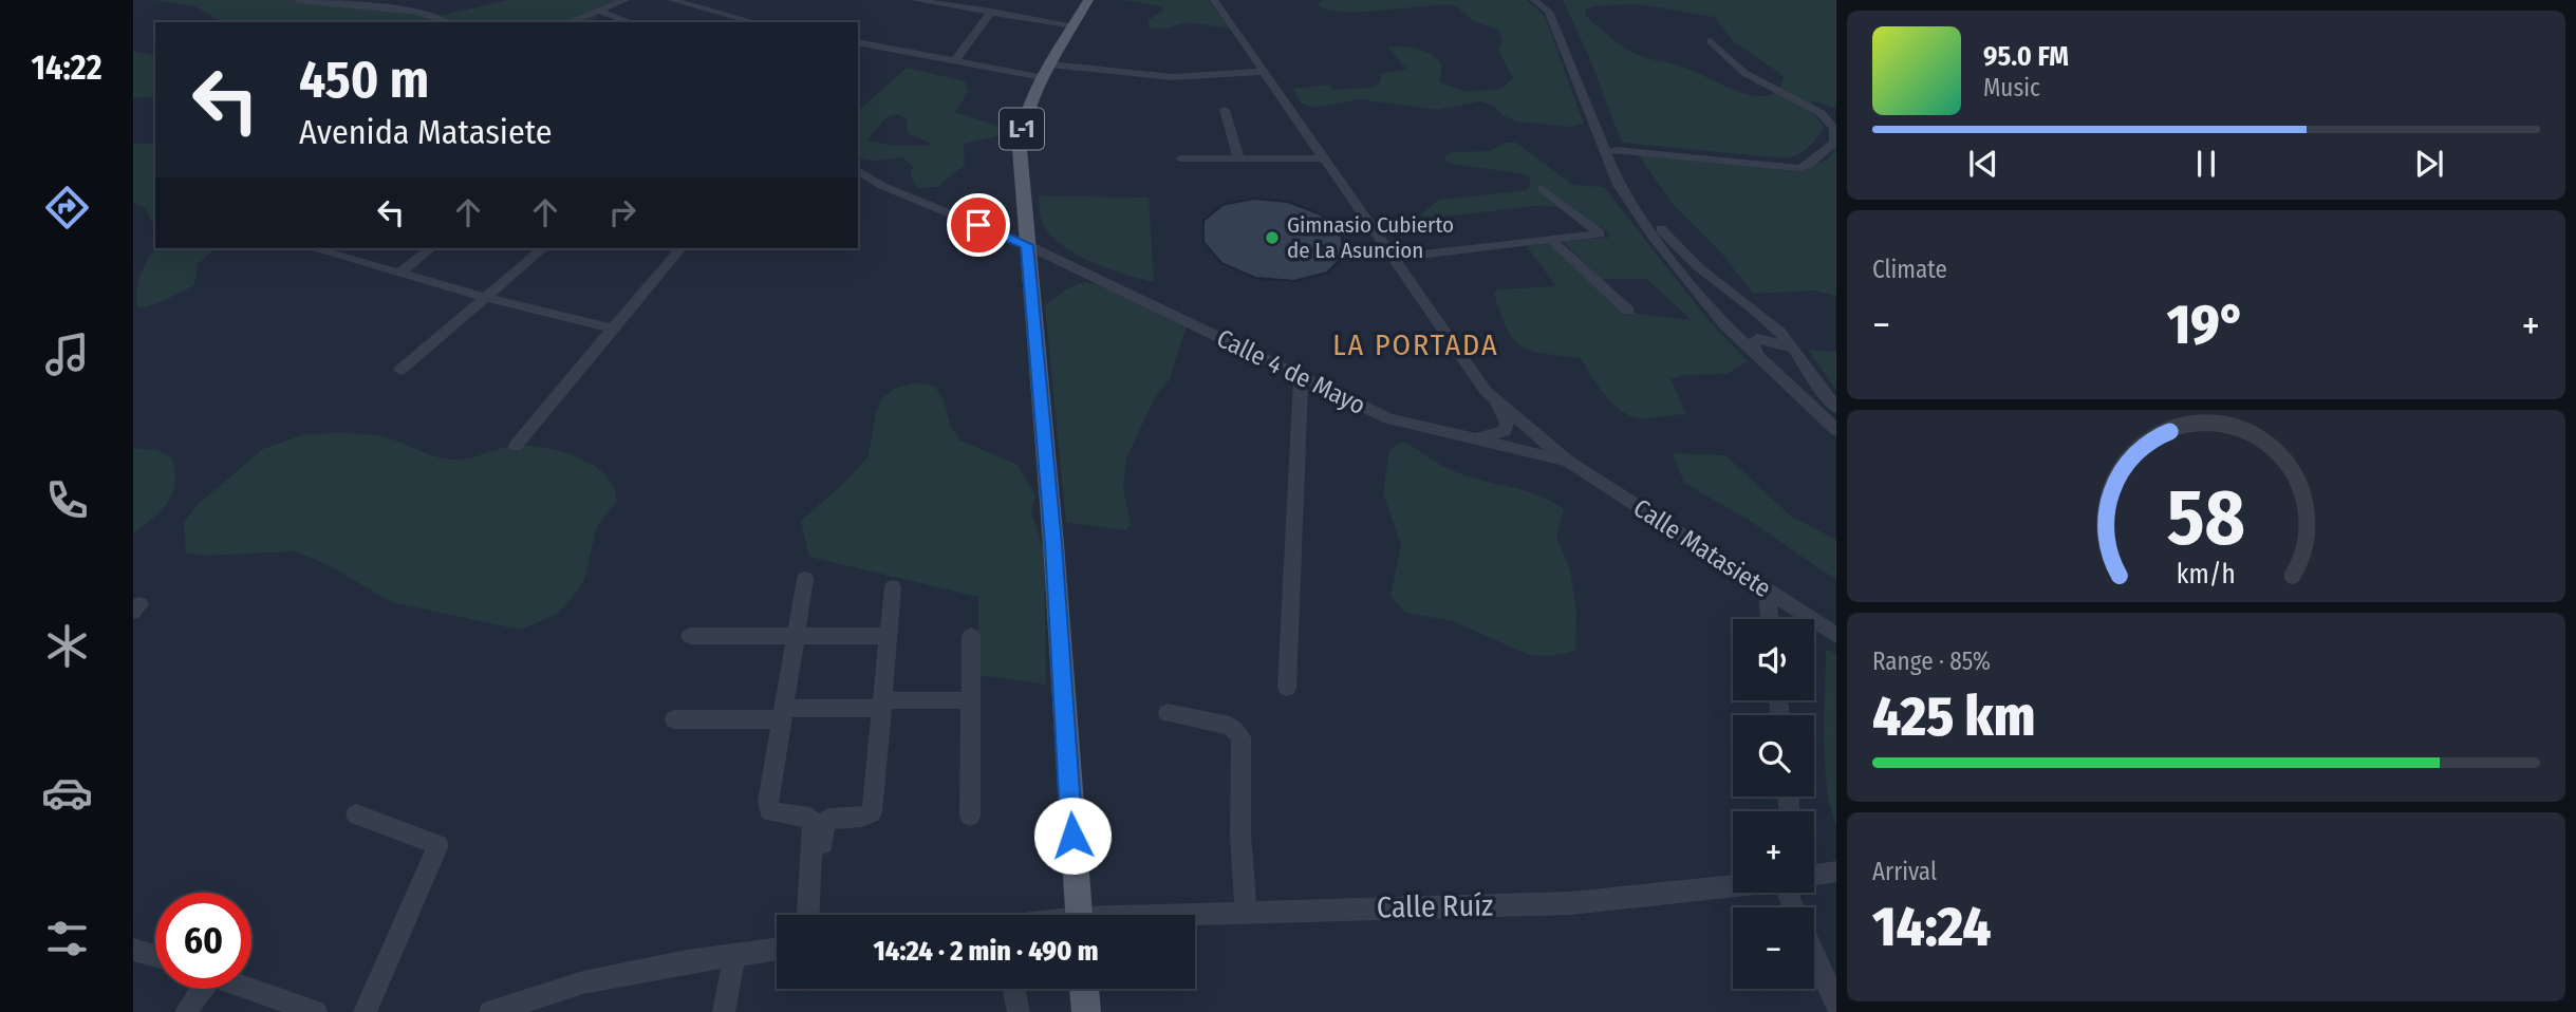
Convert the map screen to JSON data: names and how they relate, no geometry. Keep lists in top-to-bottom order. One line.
{"streets":{"main road":["L-1"],"street":["Calle 4 de Mayo","Calle Matasiete","Calle Ruíz"]},"crossings":[["L-1","Calle 4 de Mayo"],["Calle 4 de Mayo","Calle Matasiete"]],"districts":["LA PORTADA"],"places":["Gimnasio Cubierto de La Asuncion"],"page":{"tabs":"14:22","turn":["450 m","Avenida Matasiete"],"song":["95.0 FM","Music"],"tile":["Climate",["Range · 85%","425 km"],["Arrival","14:24"]],"heat":["−","19°","+"],"map_buttons":["+","−"],"limit":"60","trip":"14:24 · 2 min · 490 m","gauge":["58","km/h"]}}
